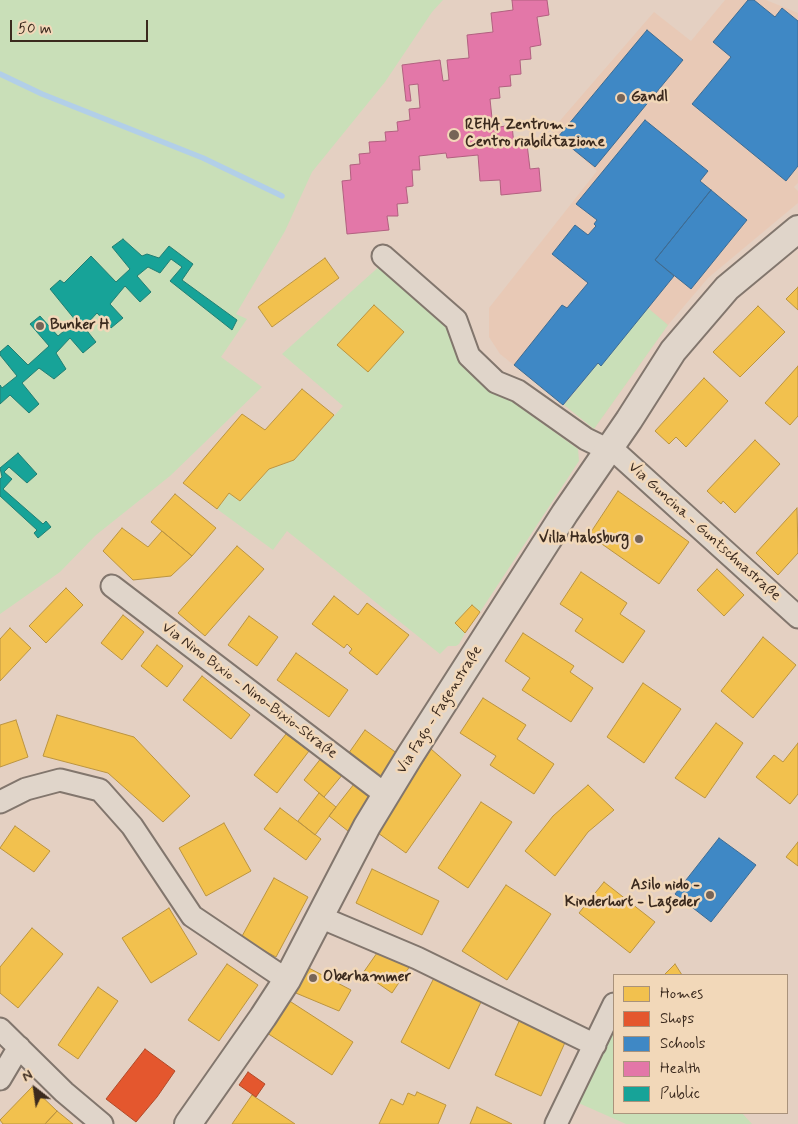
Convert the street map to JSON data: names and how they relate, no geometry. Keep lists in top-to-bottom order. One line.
{"streets":{"street":["Via Guncina - Guntschnastraße","Via Nino Bixio - Nino-Bixio-Straße","Via Fago - Fagenstraße"]},"crossings":[["Via Guncina - Guntschnastraße","Via Fago - Fagenstraße"],["Via Nino Bixio - Nino-Bixio-Straße","Via Fago - Fagenstraße"]],"places":["Gandl","REHA Zentrum - Centro riabilitazione","Bunker H","Villa Habsburg","Asilo nido - Kinderhort - Lageder","Oberhammer"],"legend":["Homes","Shops","Schools","Health","Public"],"scale_bar":"50 m","north":"top left"}
